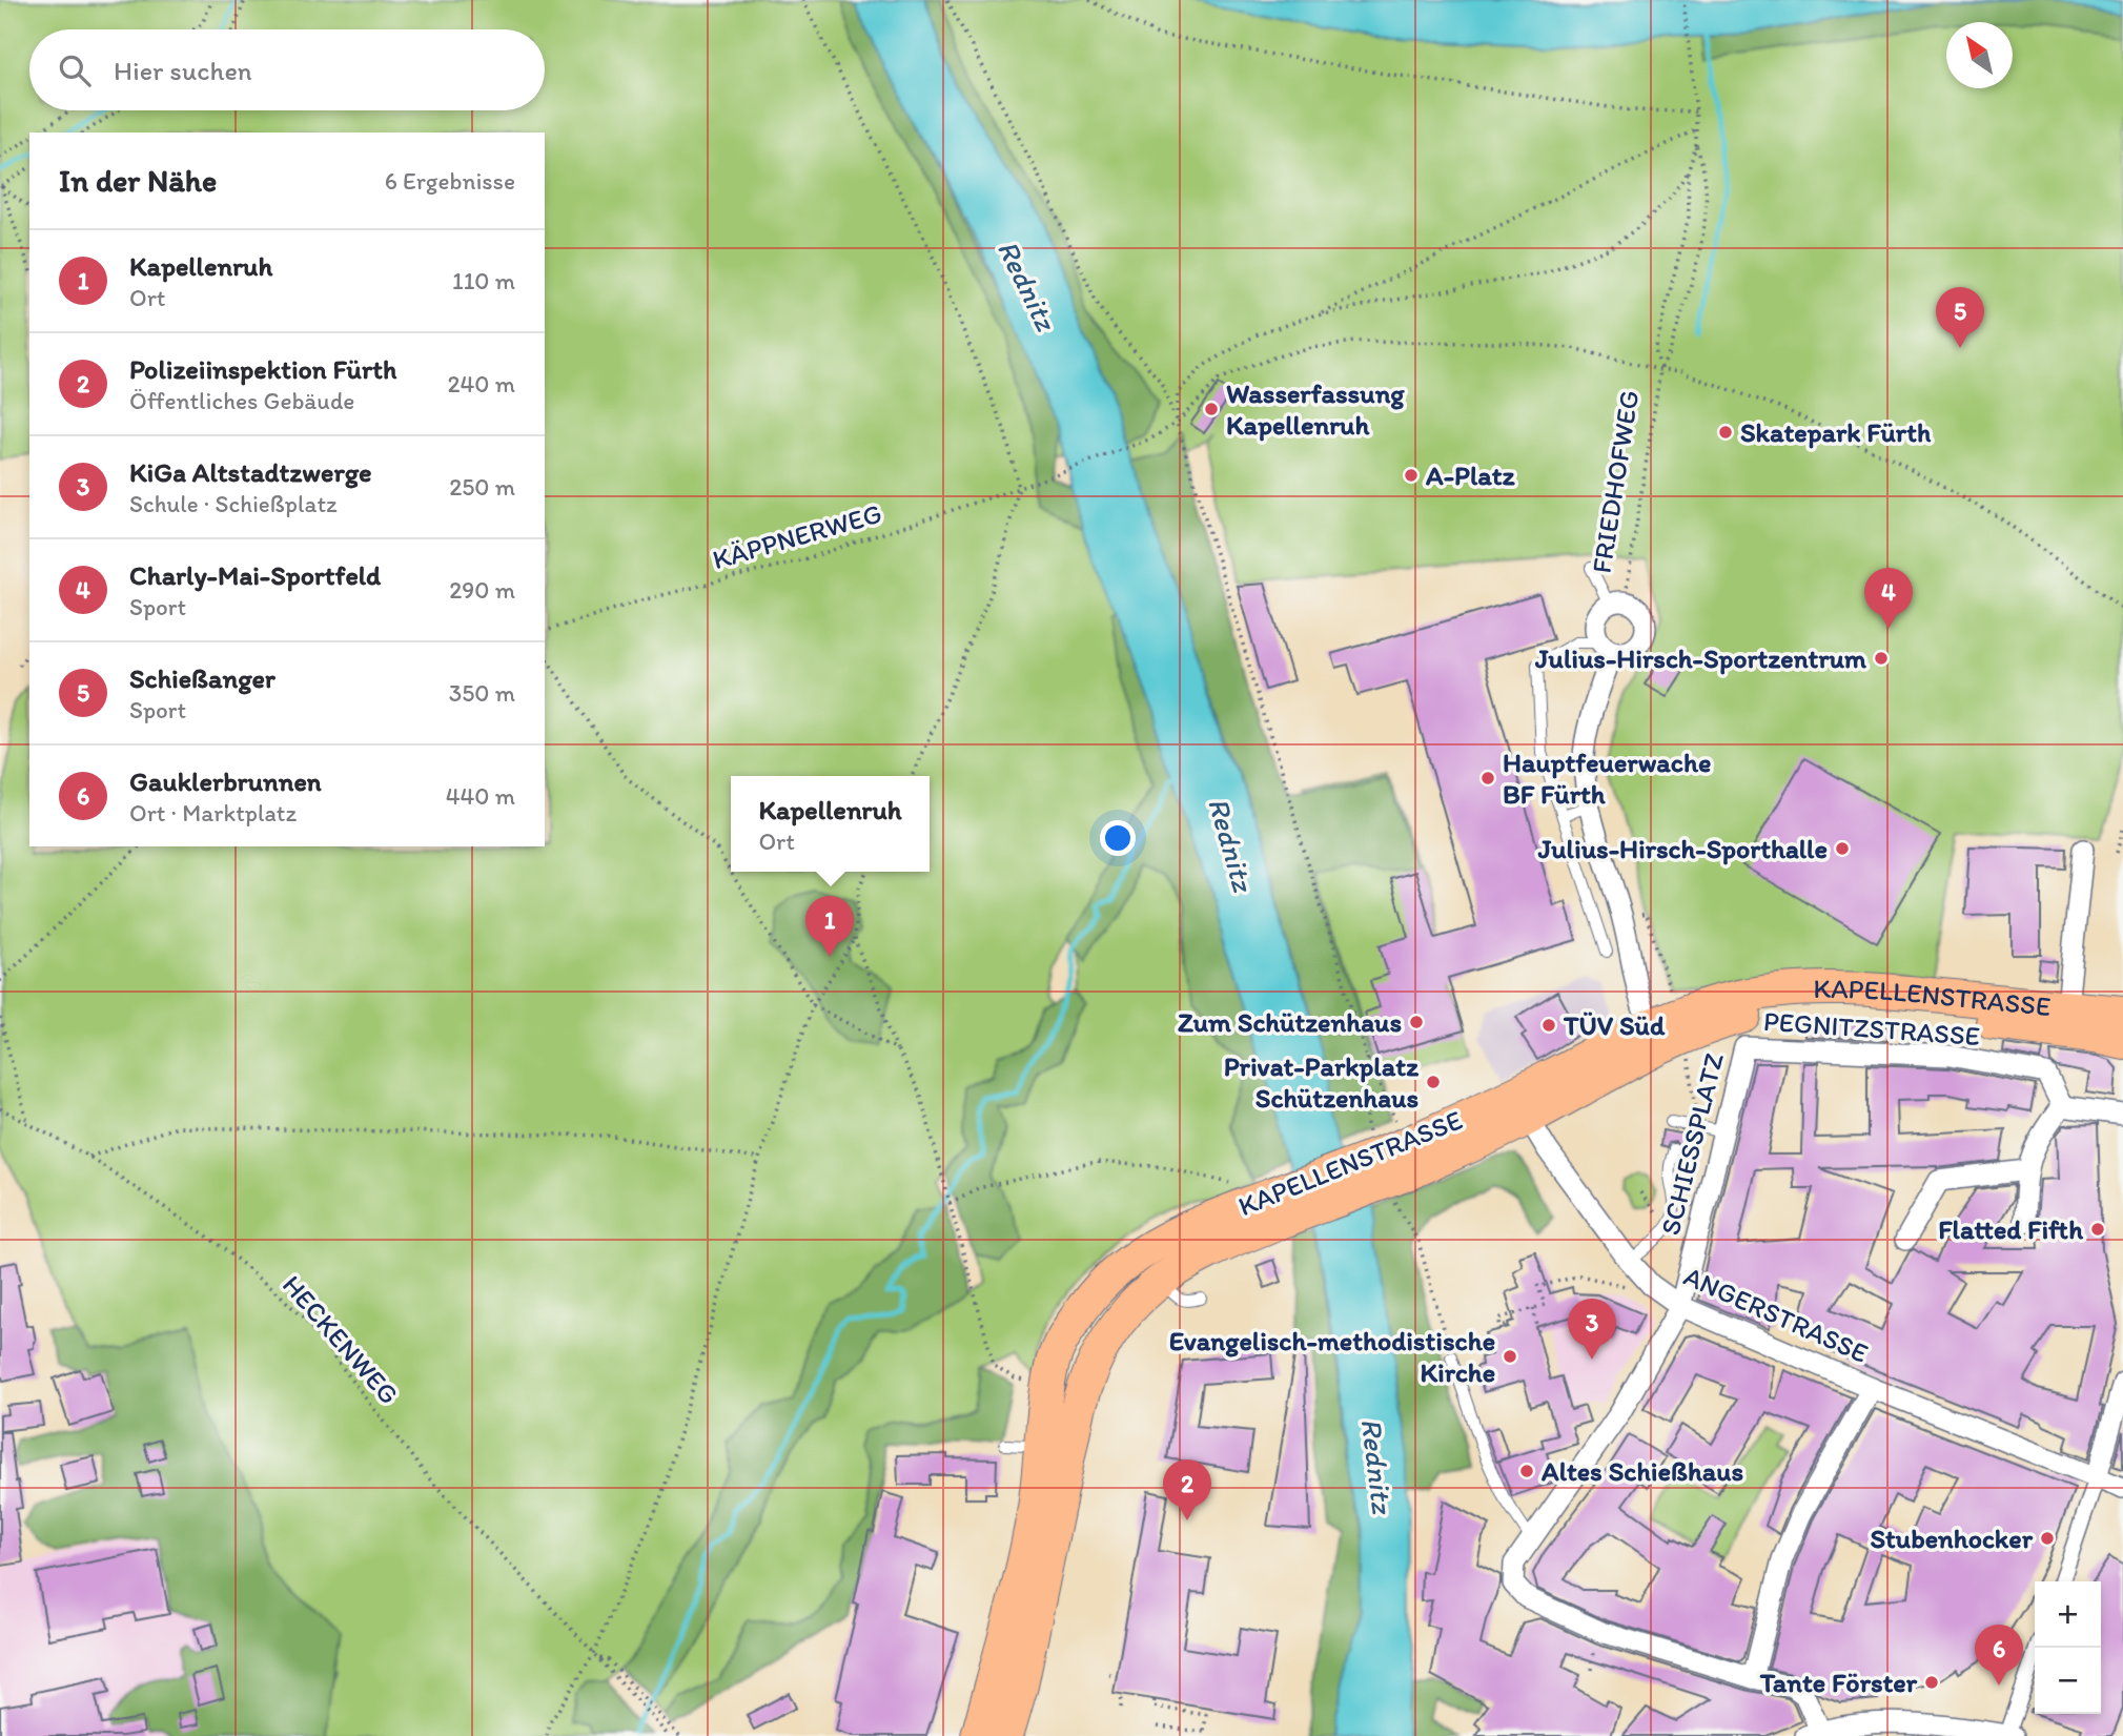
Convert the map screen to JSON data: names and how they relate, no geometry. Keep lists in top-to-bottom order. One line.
{"streets":{"main road":["KAPELLENSTRASSE"],"street":["FRIEDHOFWEG","PEGNITZSTRASSE","SCHIESSPLATZ","ANGERSTRASSE"],"path":["KÄPPNERWEG","HECKENWEG"]},"crossings":[["FRIEDHOFWEG","KÄPPNERWEG"],["FRIEDHOFWEG","KAPELLENSTRASSE"],["KAPELLENSTRASSE","ANGERSTRASSE"],["PEGNITZSTRASSE","SCHIESSPLATZ"],["SCHIESSPLATZ","ANGERSTRASSE"]],"water":["Rednitz"],"places":["Wasserfassung Kapellenruh","Skatepark Fürth","A-Platz","Julius-Hirsch-Sportzentrum","Hauptfeuerwache BF Fürth","Julius-Hirsch-Sporthalle","Zum Schützenhaus","TÜV Süd","Privat-Parkplatz Schützenhaus","Flatted Fifth","Evangelisch-methodistische Kirche","Altes Schießhaus","Stubenhocker","Tante Förster"],"north":"top left","page":{"search":"Hier suchen","heading":["In der Nähe","6 Ergebnisse"],"list":[{"mark":"1","name":"Kapellenruh","note":"Ort","value":"110 m"},{"mark":"2","name":"Polizeiinspektion Fürth","note":"Öffentliches Gebäude","value":"240 m"},{"mark":"3","name":"KiGa Altstadtzwerge","note":"Schule · Schießplatz","value":"250 m"},{"mark":"4","name":"Charly-Mai-Sportfeld","note":"Sport","value":"290 m"},{"mark":"5","name":"Schießanger","note":"Sport","value":"350 m"},{"mark":"6","name":"Gauklerbrunnen","note":"Ort · Marktplatz","value":"440 m"}],"pins":["5","4","1","3","2","6"],"popup":["Kapellenruh","Ort"],"map_buttons":["+","−"]}}
